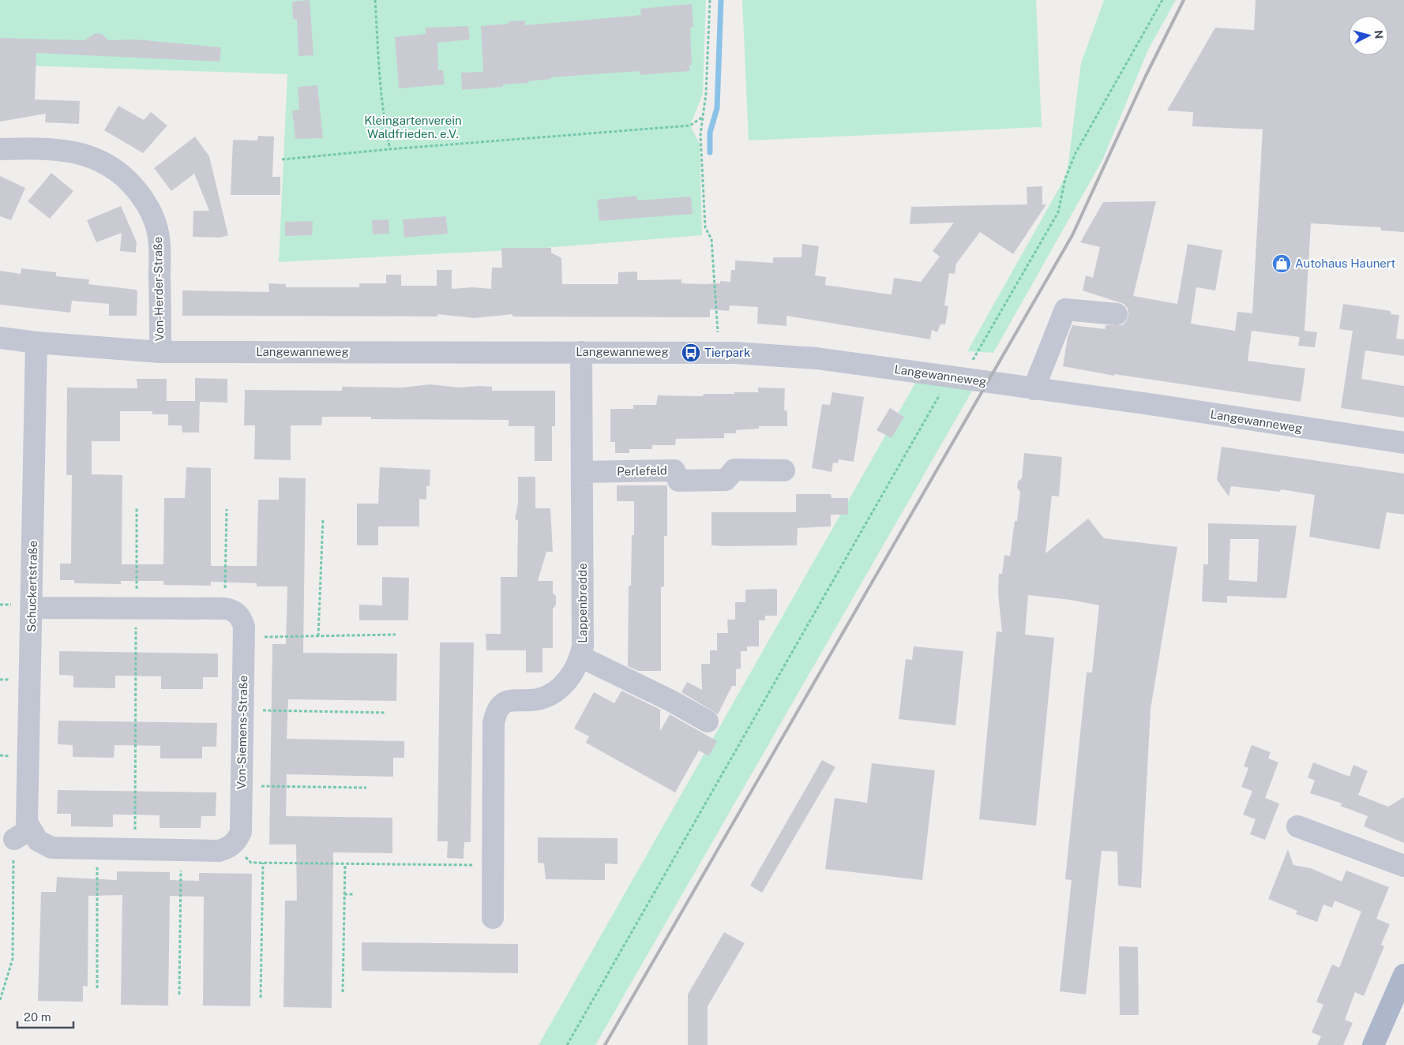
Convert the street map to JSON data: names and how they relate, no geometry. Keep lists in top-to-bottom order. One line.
{"streets":{"street":["Von-Herder-Straße","Langewanneweg","Perlefeld","Schuckertstraße","Lappenbredde","Von-Siemens-Straße"]},"crossings":[["Von-Herder-Straße","Langewanneweg"],["Langewanneweg","Schuckertstraße"],["Langewanneweg","Lappenbredde"],["Perlefeld","Lappenbredde"]],"parks":["Kleingartenverein Waldfrieden. e.V."],"places":{"shop":["Autohaus Haunert"],"bus stop":["Tierpark"]},"scale_bar":"20 m","north":"right"}
